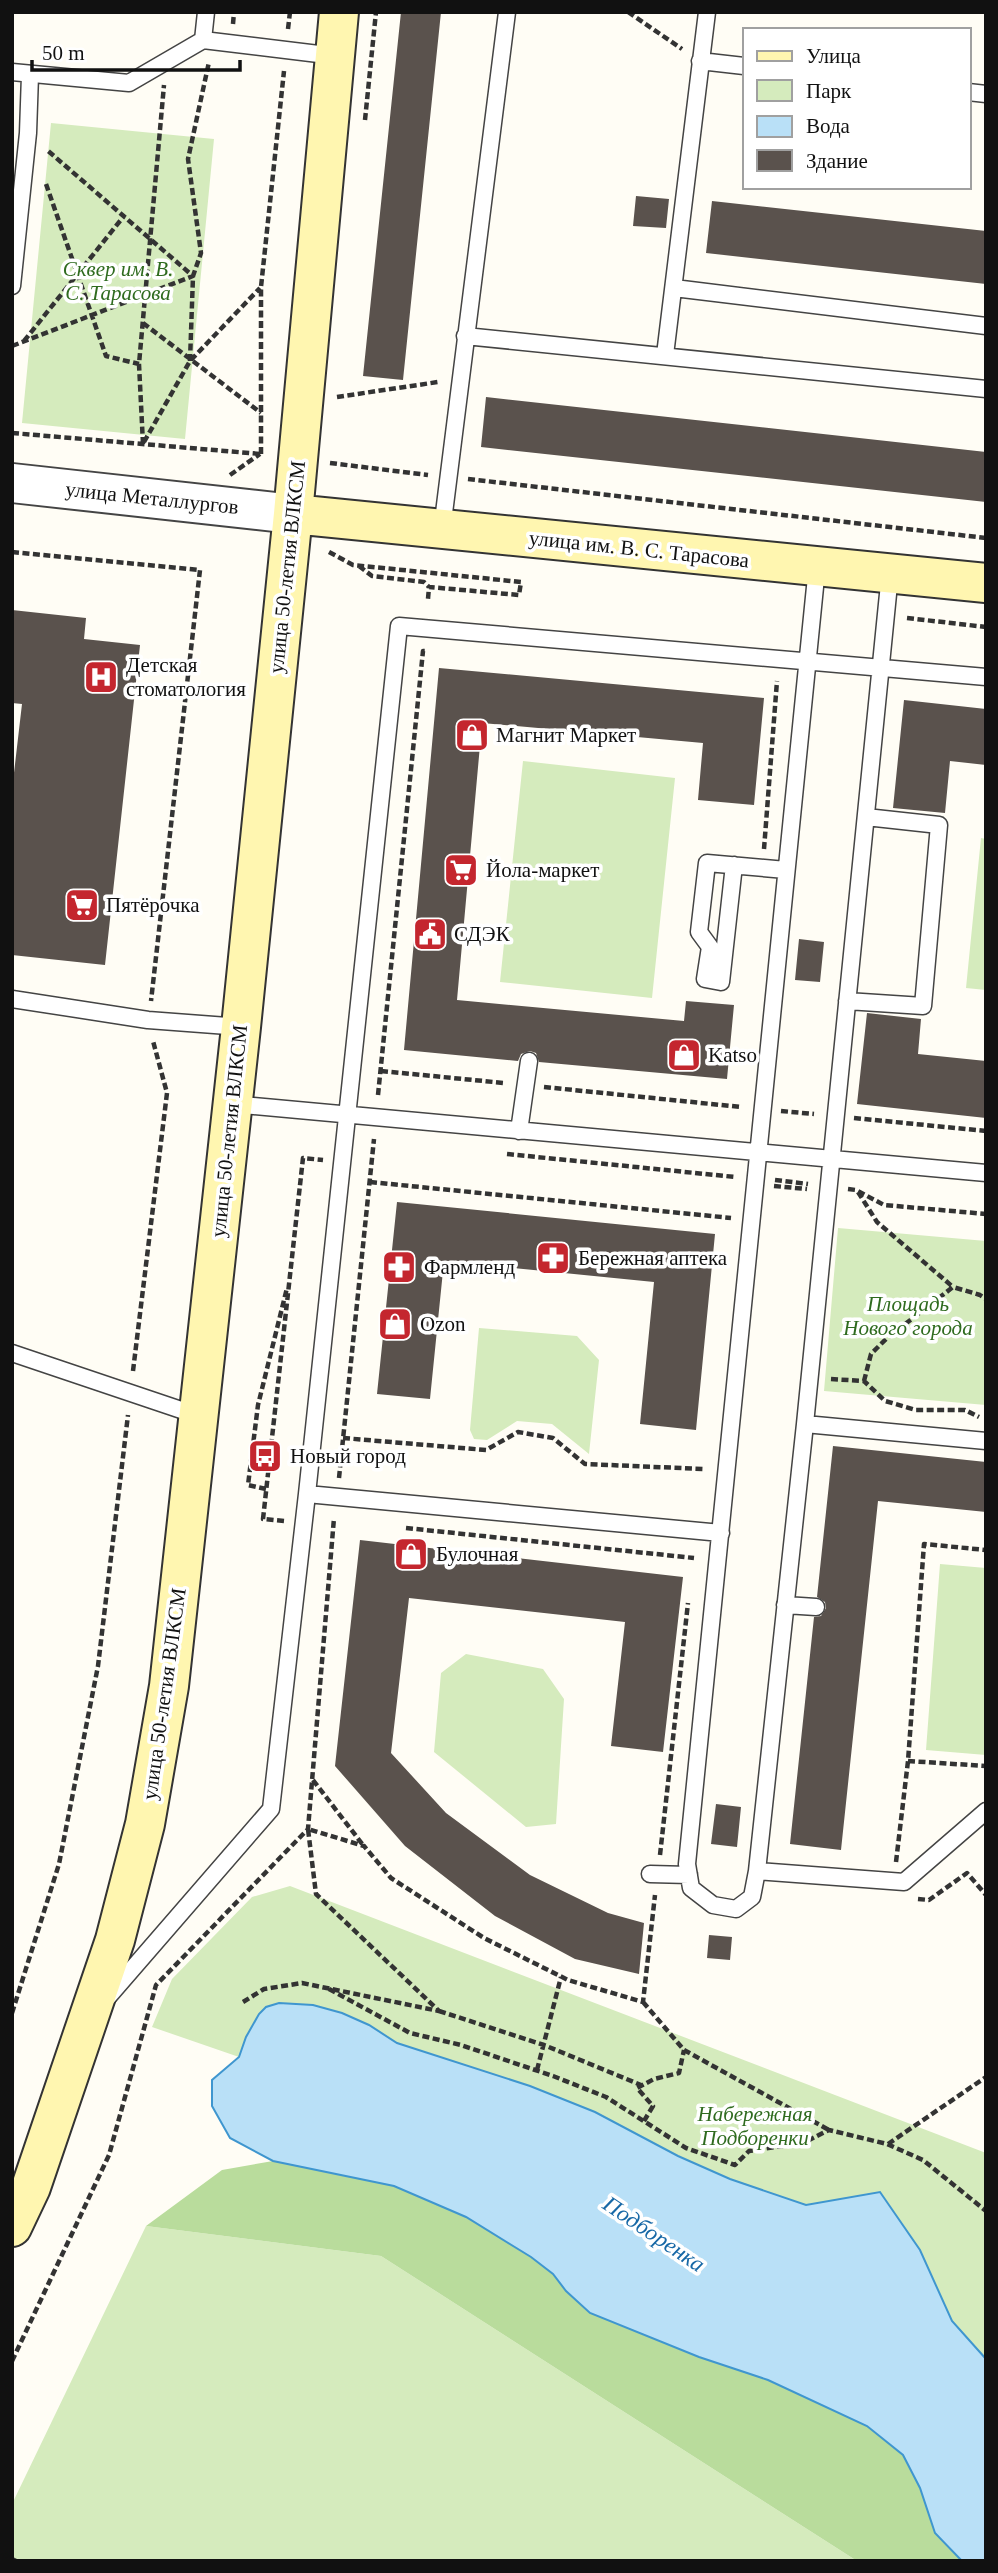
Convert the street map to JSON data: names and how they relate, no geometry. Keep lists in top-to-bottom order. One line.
{"streets":{"main road":["улица им. В. С. Тарасова","улица 50-летия ВЛКСМ"],"street":["улица Металлургов"]},"crossings":[["улица Металлургов","улица им. В. С. Тарасова"],["улица Металлургов","улица 50-летия ВЛКСМ"],["улица им. В. С. Тарасова","улица 50-летия ВЛКСМ"]],"water":["Подборенка"],"parks":["Сквер им. В. С. Тарасова","Площадь Нового города","Набережная Подборенки"],"places":{"hospital":["Детская стоматология"],"shop":["Магнит Маркет","Katso","Ozon","Булочная"],"supermarket":["Йола-маркет","Пятёрочка"],"public building":["СДЭК"],"pharmacy":["Бережная аптека","Фармленд"],"bus stop":["Новый город"]},"legend":["Улица","Парк","Вода","Здание"],"scale_bar":"50 m"}
